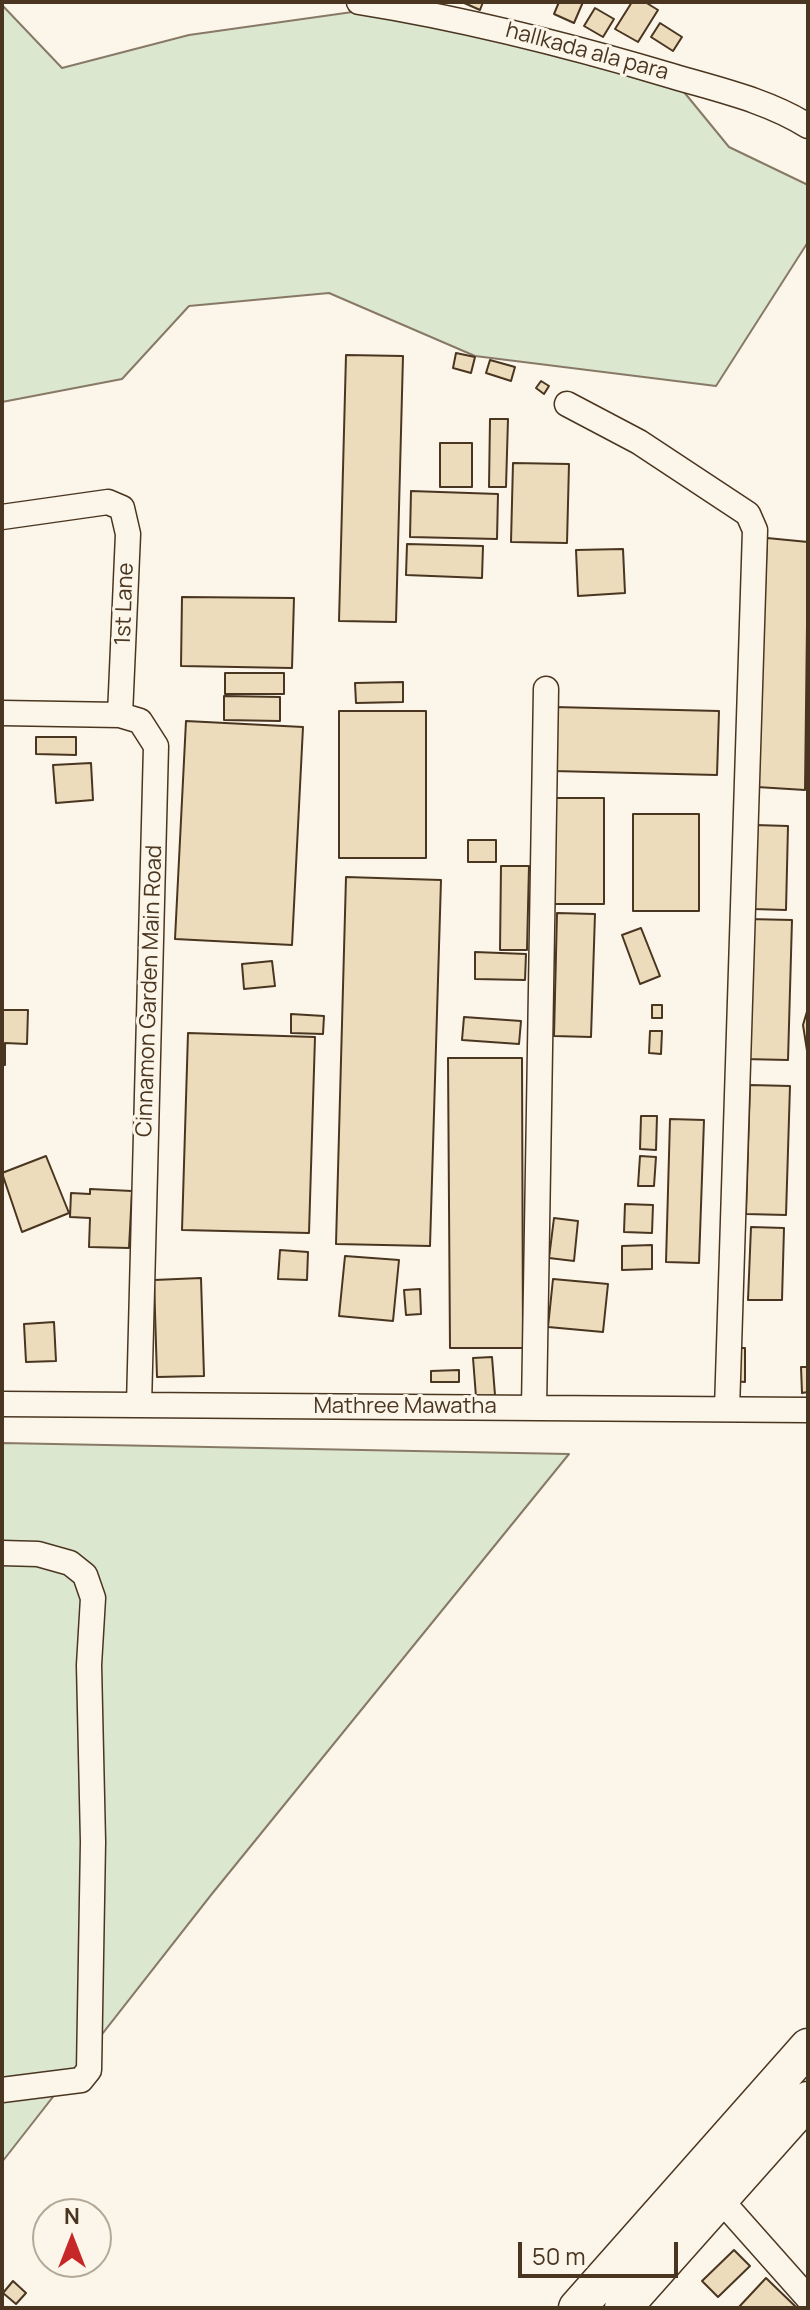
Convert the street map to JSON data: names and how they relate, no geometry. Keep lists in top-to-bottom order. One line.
{"streets":{"street":["hallkada ala para","1st Lane","Cinnamon Garden Main Road","Mathree Mawatha"]},"crossings":[["1st Lane","Cinnamon Garden Main Road"],["Cinnamon Garden Main Road","Mathree Mawatha"]],"scale_bar":"50 m","north":"top"}
